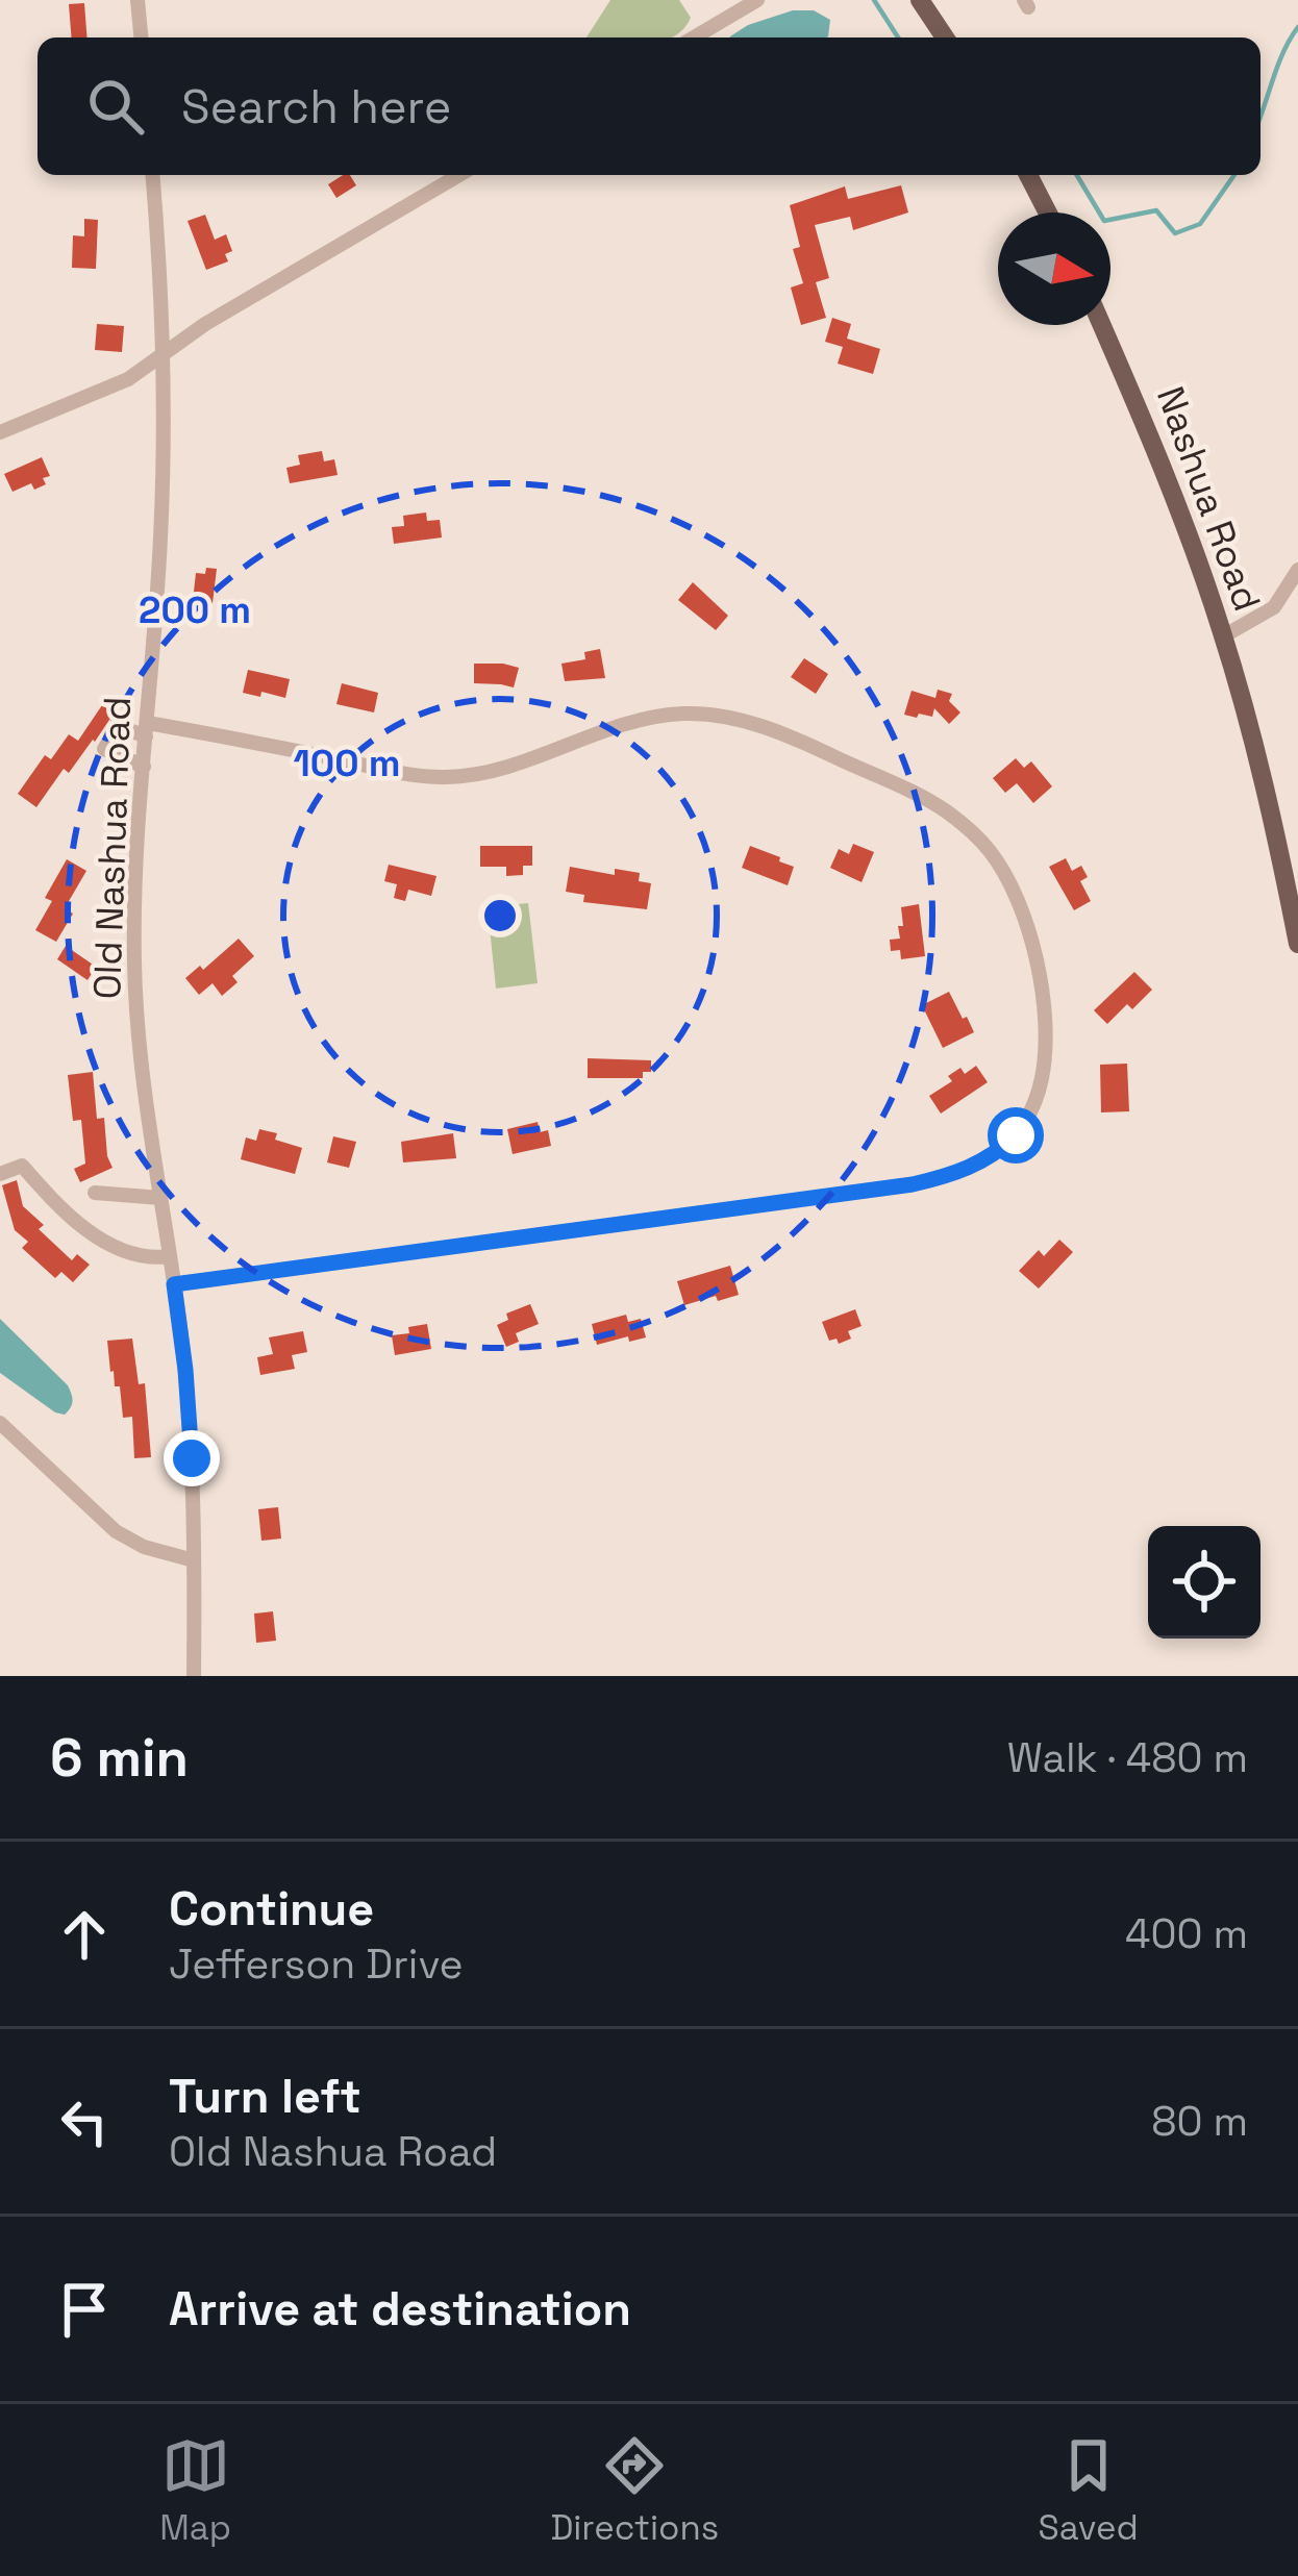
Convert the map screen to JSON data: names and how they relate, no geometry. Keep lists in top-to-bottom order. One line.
{"streets":{"main road":["Nashua Road"],"street":["Old Nashua Road"]},"north":"right","page":{"search":"Search here","heading":["6 min","Walk · 480 m"],"list":[["Continue","Jefferson Drive","400 m"],["Turn left","Old Nashua Road","80 m"],"Arrive at destination"],"nav":["Map","Directions","Saved"]},"rings":["200 m","100 m"]}
